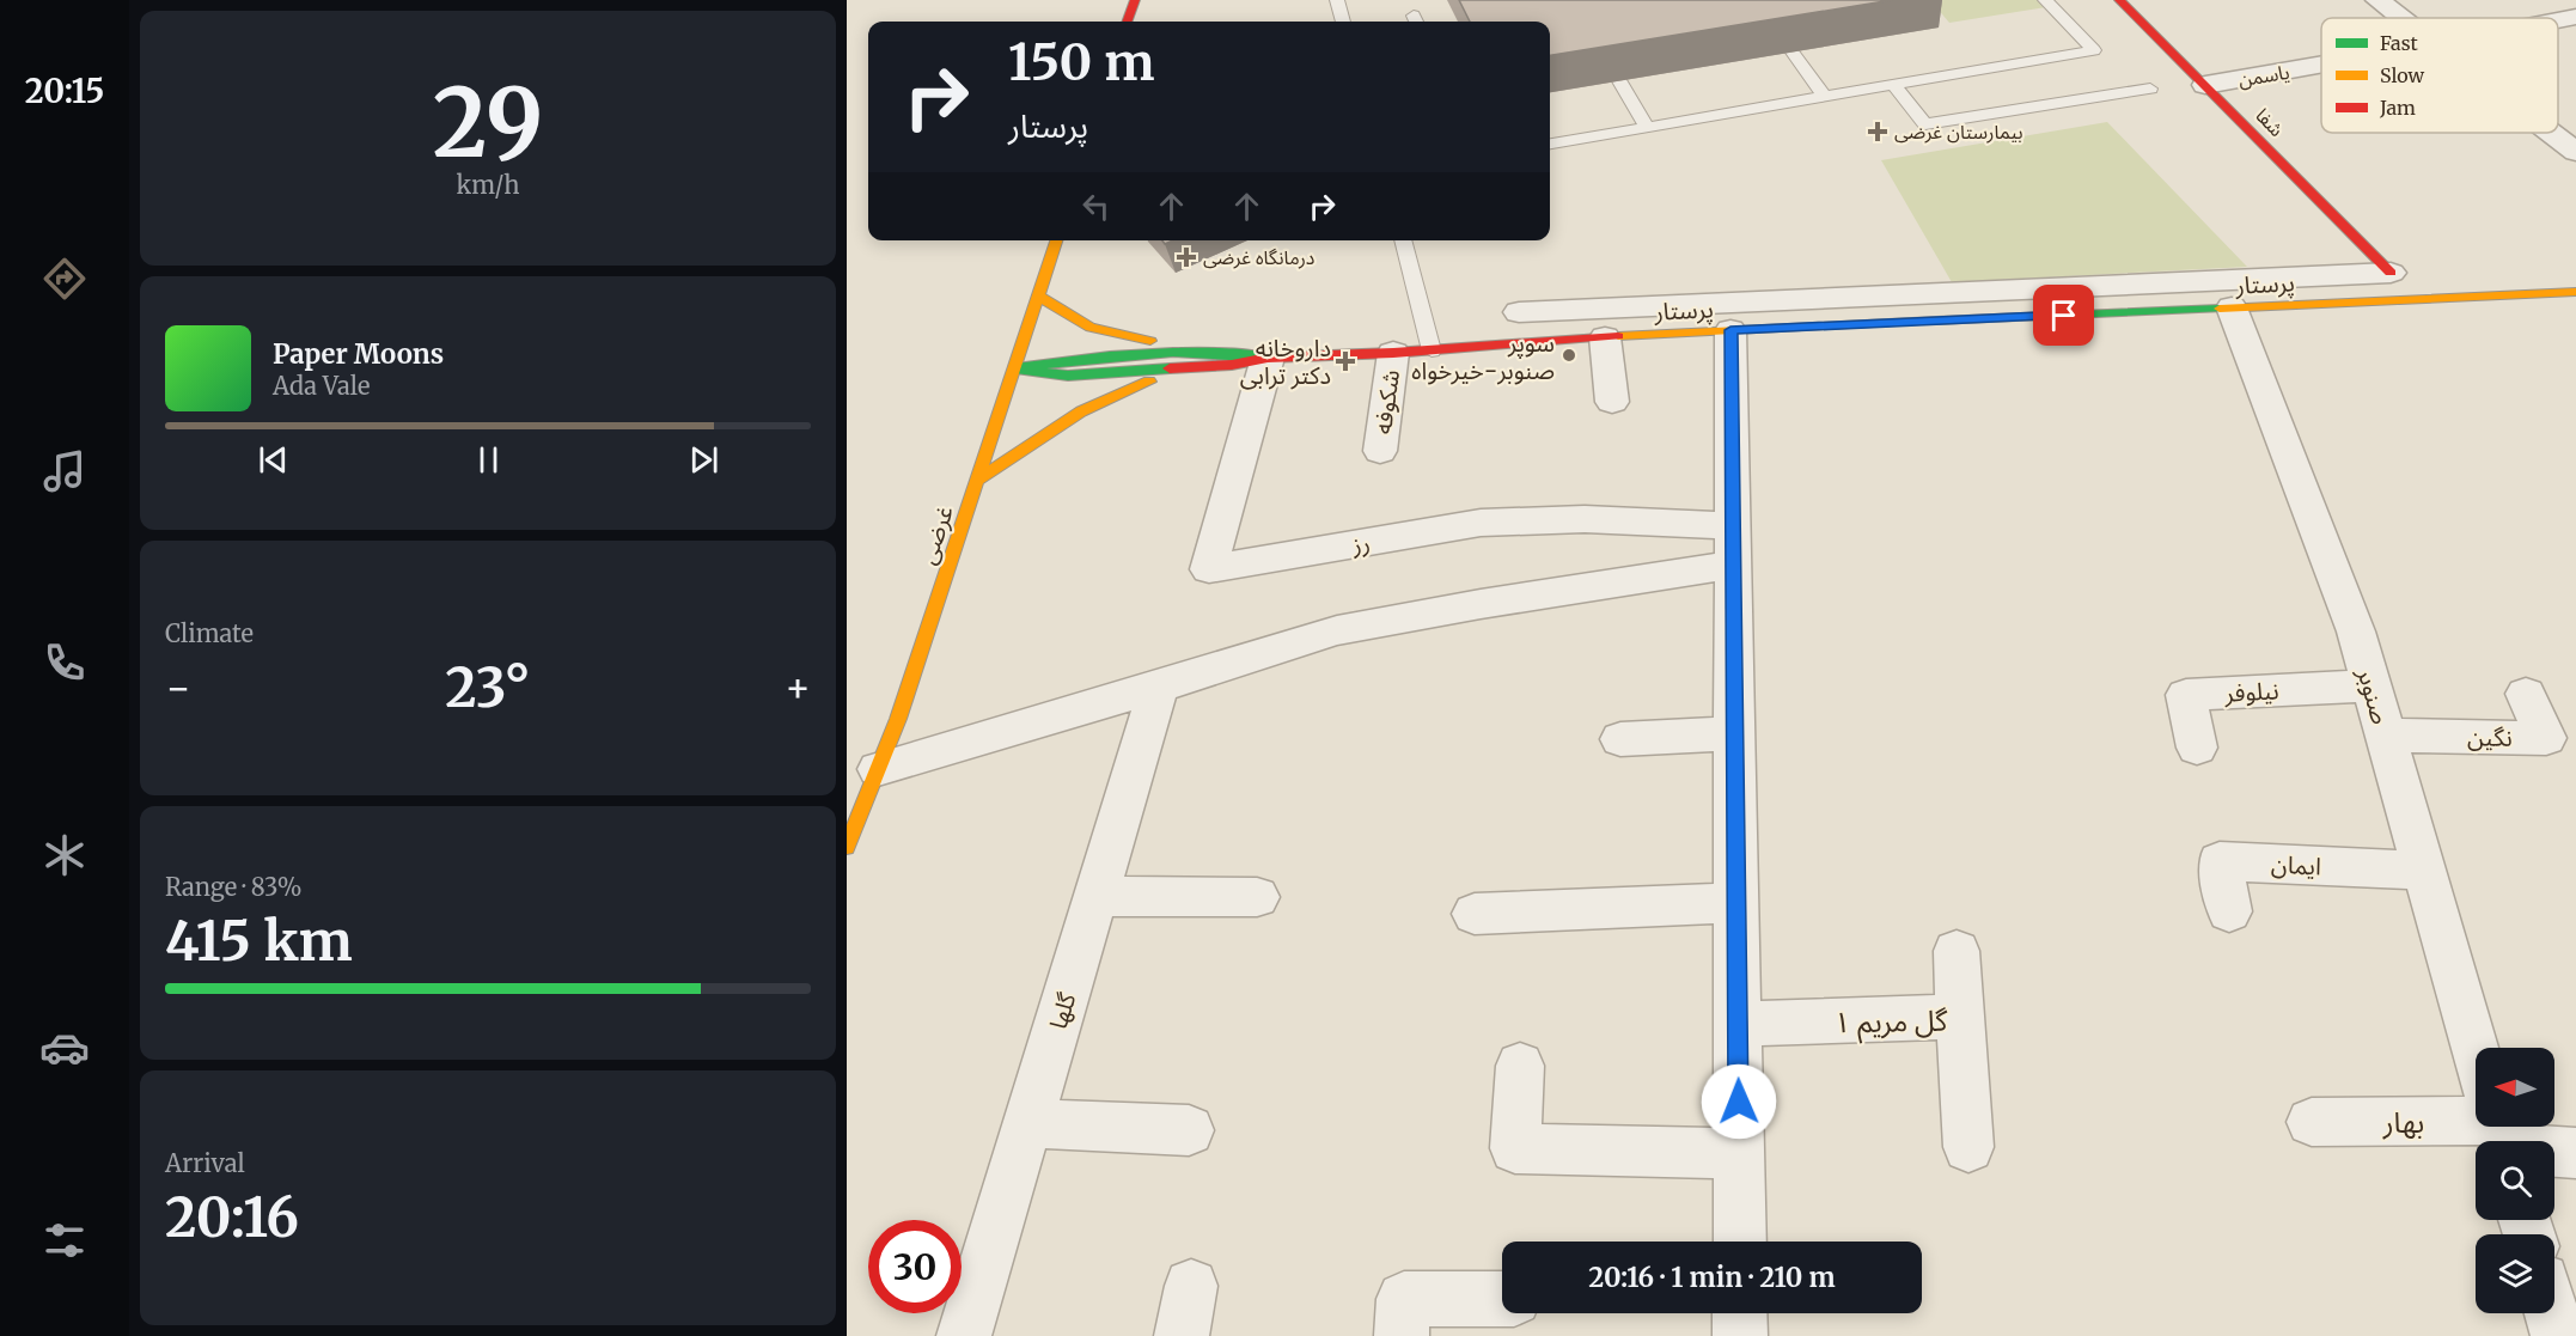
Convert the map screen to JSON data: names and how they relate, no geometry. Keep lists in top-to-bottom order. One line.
{"streets":{"main road":["شفا","پرستار","غرضی"],"street":["یاسمن","شکوفه","رز","نیلوفر","صنوبر","نگین","ایمان","گلها","گل مریم ۱","بهار"]},"crossings":[["یاسمن","شفا"],["پرستار","شکوفه"],["پرستار","رز"],["پرستار","صنوبر"],["نیلوفر","صنوبر"],["صنوبر","نگین"],["صنوبر","ایمان"]],"places":{"health":["بیمارستان غرضی","درمانگاه غرضی","داروخانه دکتر ترابی"],"other":["سوپر صنوبر-خیرخواه"]},"legend":["Fast","Slow","Jam"],"north":"left","page":{"tabs":"20:15","tile":[["29","km/h"],"Climate",["Range · 83%","415 km"],["Arrival","20:16"]],"turn":["150 m","پرستار"],"song":["Paper Moons","Ada Vale"],"heat":["−","23°","+"],"limit":"30","trip":"20:16 · 1 min · 210 m"}}
